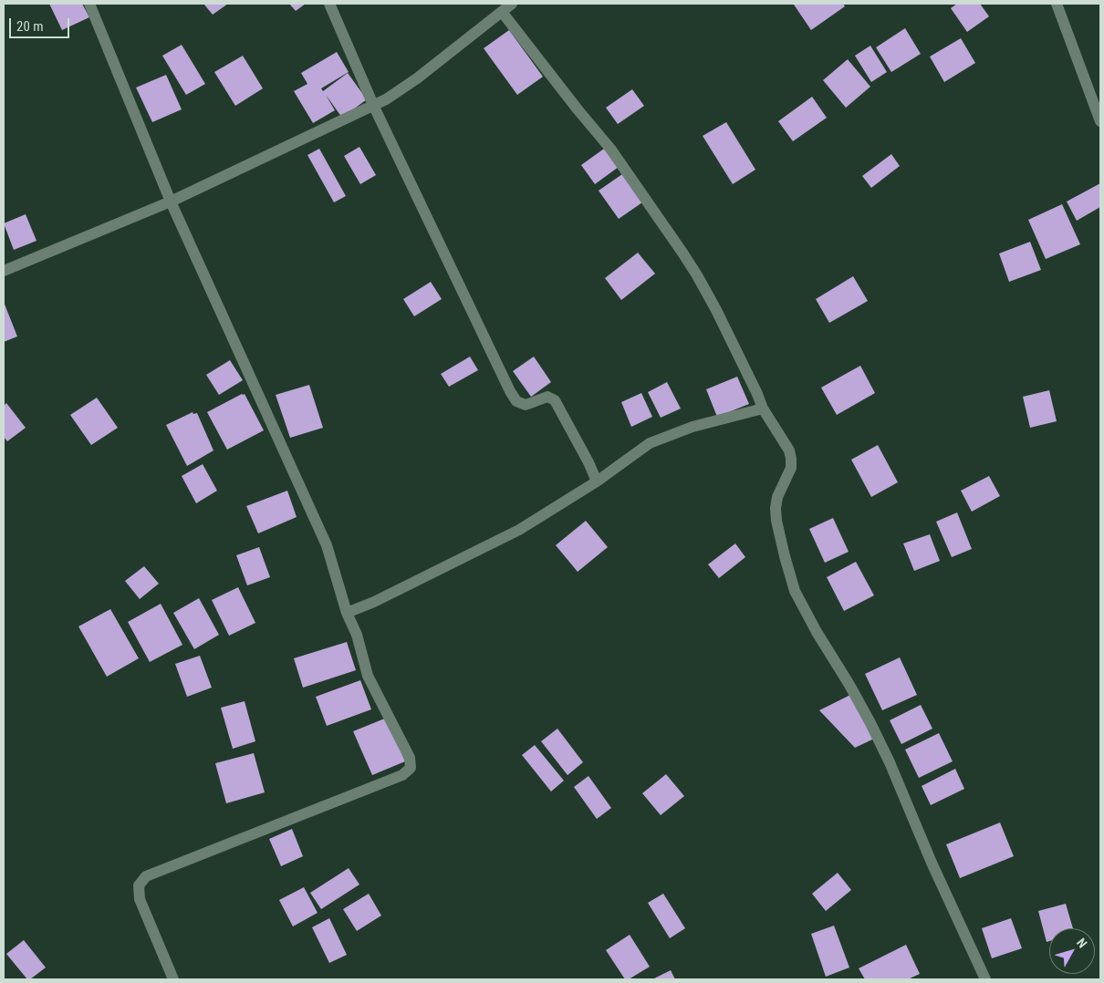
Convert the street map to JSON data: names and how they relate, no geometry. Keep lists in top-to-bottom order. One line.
{"scale_bar":"20 m","north":"top right"}
